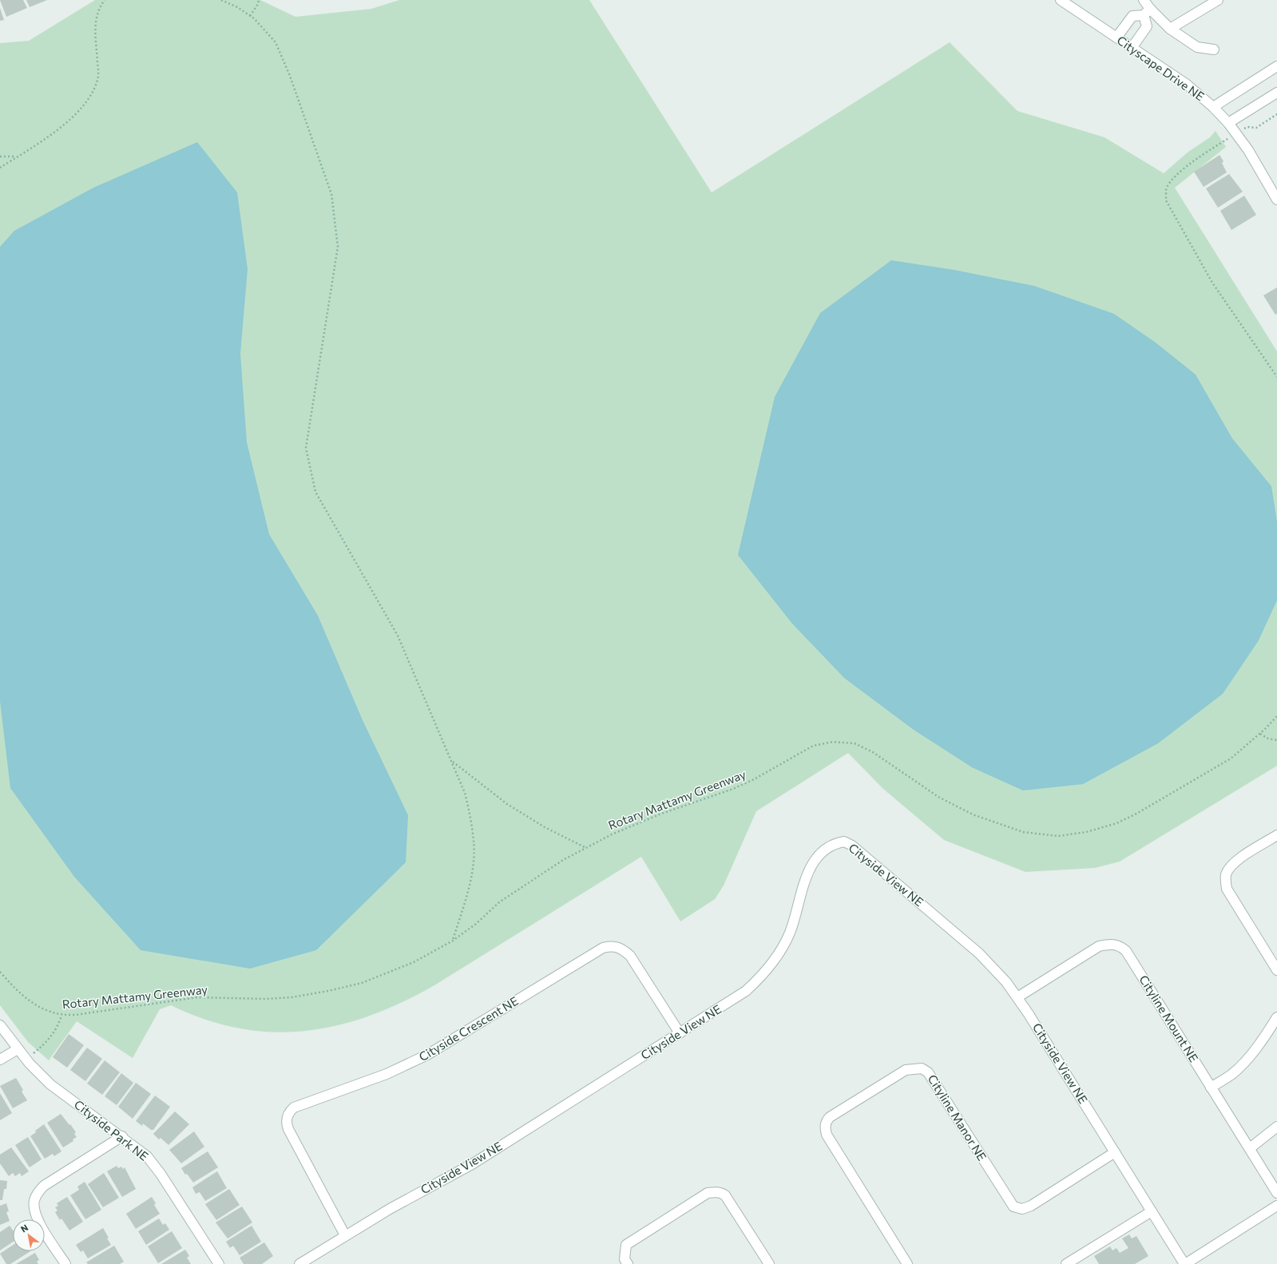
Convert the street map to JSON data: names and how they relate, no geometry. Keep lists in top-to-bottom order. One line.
{"streets":{"street":["Cityscape Drive NE","Cityside View NE","Cityline Mount NE","Cityside Crescent NE","Cityline Manor NE","Cityside Park NE"],"path":["Rotary Mattamy Greenway"]},"crossings":[["Cityside View NE","Cityline Mount NE"],["Cityside View NE","Cityside Crescent NE"],["Cityside View NE","Cityline Manor NE"]],"north":"top left"}
